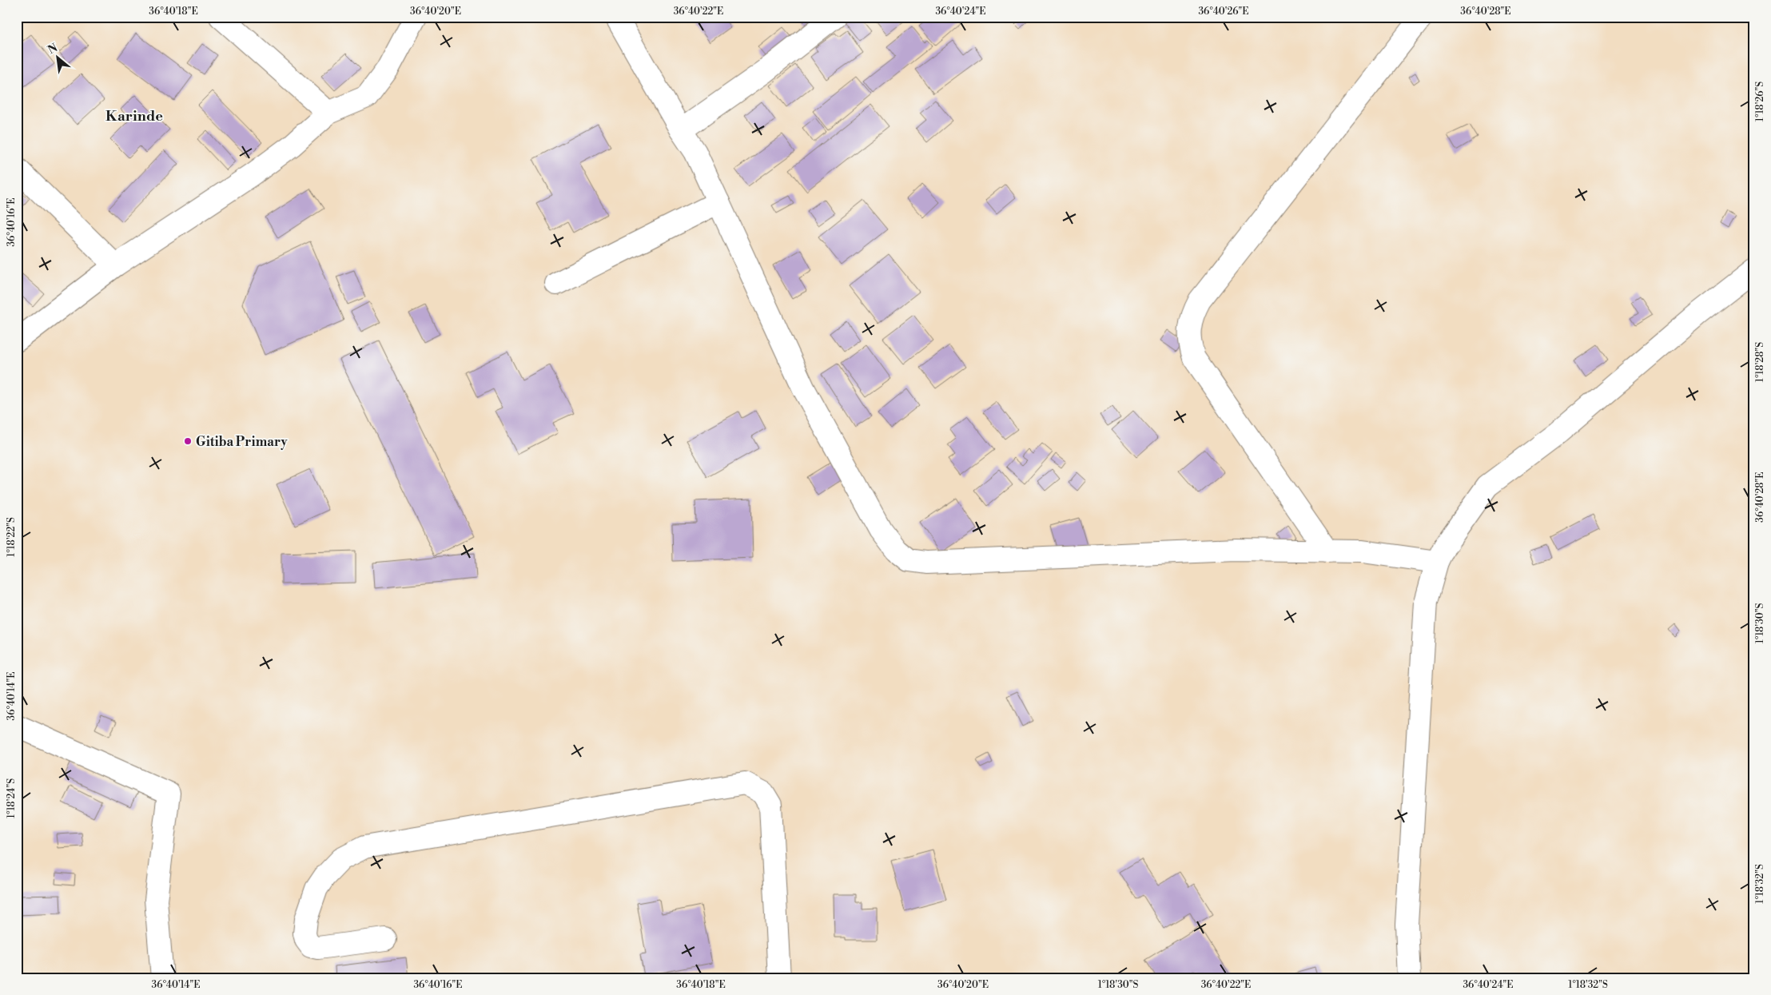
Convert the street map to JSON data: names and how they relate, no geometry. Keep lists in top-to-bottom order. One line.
{"districts":["Karinde"],"places":["Gitiba Primary"],"north":"top left","coordinates":["36°40'18\"E","36°40'20\"E","36°40'22\"E","36°40'24\"E","36°40'26\"E","36°40'28\"E","1°18'26\"S","36°40'16\"E","1°18'28\"S","1°18'22\"S","1°18'30\"S","36°40'14\"E","1°18'24\"S","1°18'32\"S"]}
